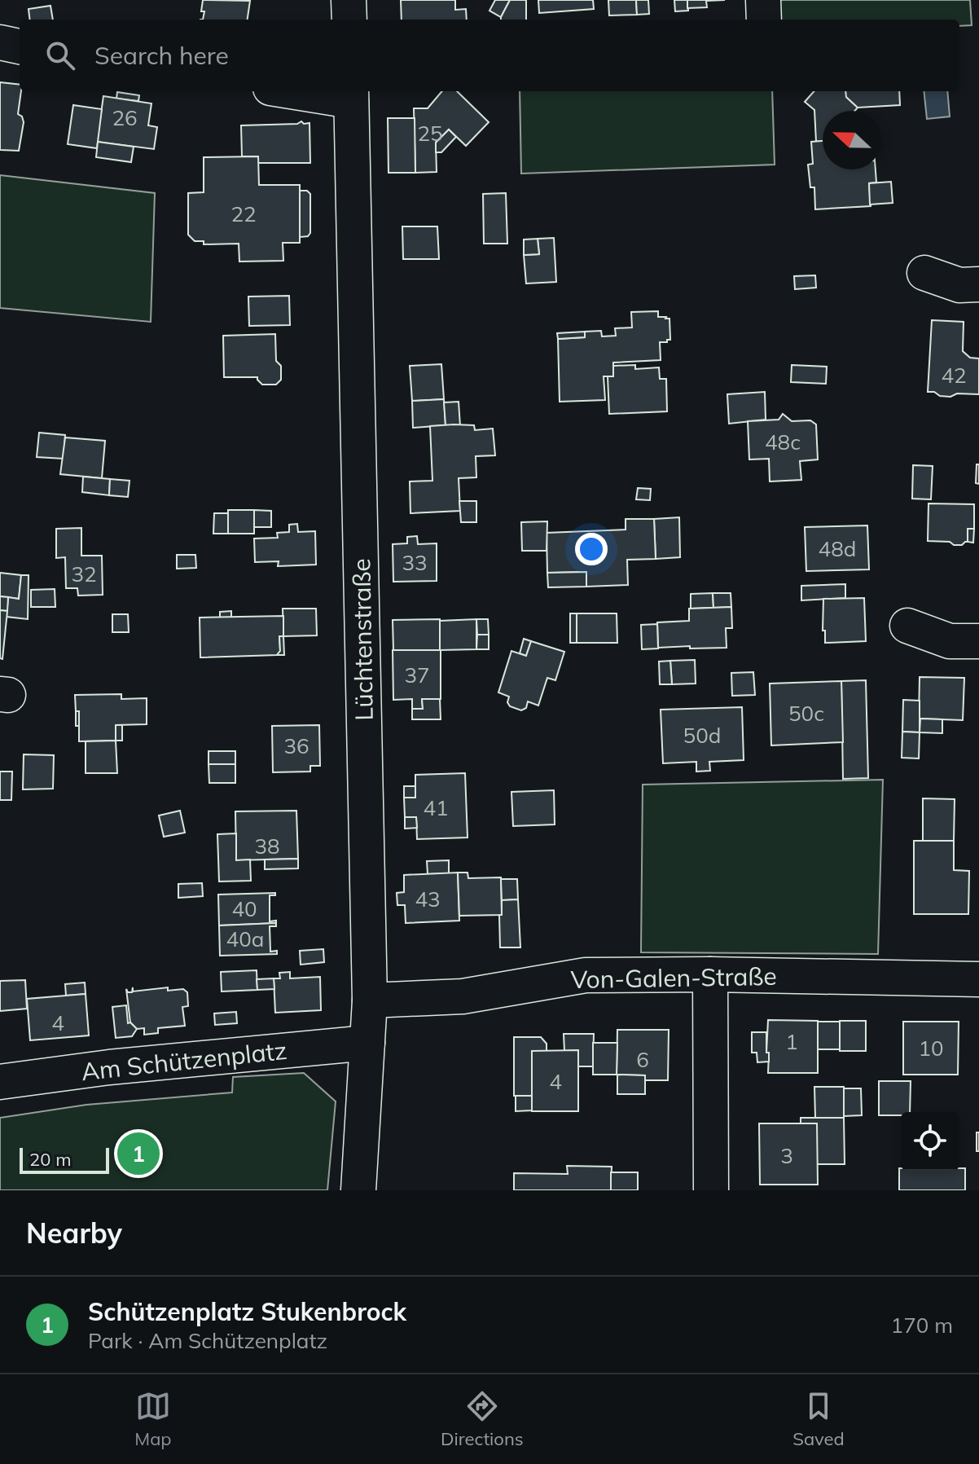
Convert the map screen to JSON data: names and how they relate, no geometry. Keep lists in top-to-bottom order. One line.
{"streets":{"street":["Lüchtenstraße","Von-Galen-Straße","Am Schützenplatz"]},"crossings":[["Lüchtenstraße","Von-Galen-Straße"],["Lüchtenstraße","Am Schützenplatz"]],"house_numbers":["26","25","22","42","48c","48d","33","32","37","50c","50d","36","41","38","43","40","40a","4","1","10","6","4","3"],"scale_bar":"20 m","north":"left","page":{"search":"Search here","pins":"1","scale":"20 m","heading":"Nearby","list":[{"mark":"1","name":"Schützenplatz Stukenbrock","note":"Park · Am Schützenplatz","value":"170 m"}],"nav":["Map","Directions","Saved"]}}
